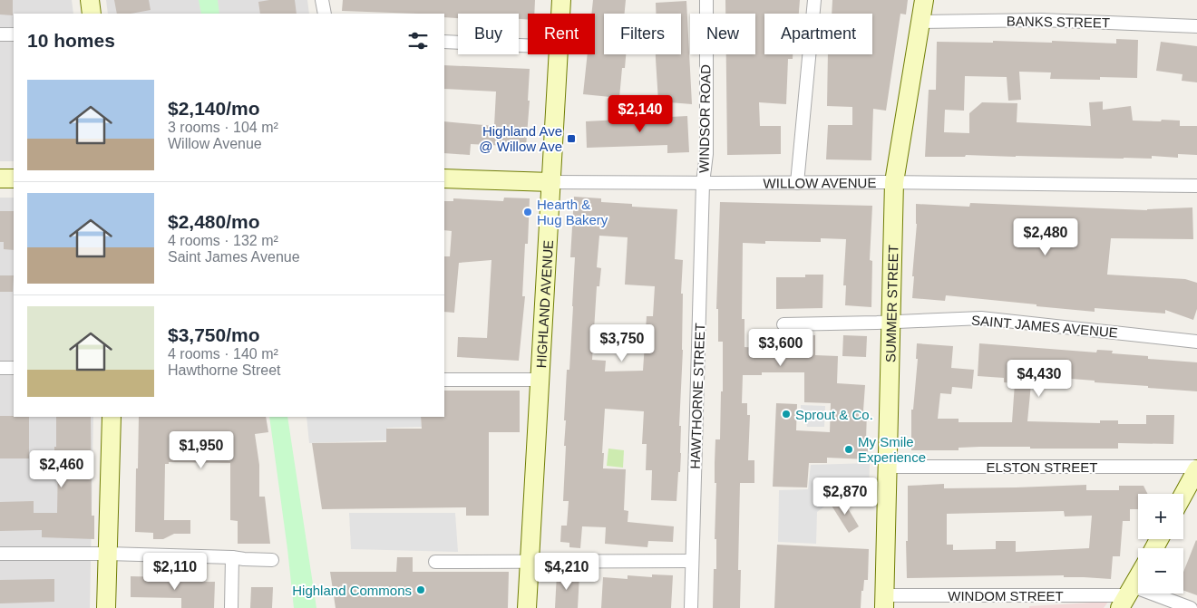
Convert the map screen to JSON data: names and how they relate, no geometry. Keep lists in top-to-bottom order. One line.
{"streets":{"main road":["WILLOW AVENUE","SUMMER STREET","HIGHLAND AVENUE"],"street":["BANKS STREET","WINDSOR ROAD","SAINT JAMES AVENUE","HAWTHORNE STREET","ELSTON STREET","WINDOM STREET"]},"crossings":[["BANKS STREET","SUMMER STREET"],["WINDSOR ROAD","WILLOW AVENUE"],["WINDSOR ROAD","HAWTHORNE STREET"],["WILLOW AVENUE","SUMMER STREET"],["WILLOW AVENUE","HIGHLAND AVENUE"],["WILLOW AVENUE","HAWTHORNE STREET"],["SUMMER STREET","SAINT JAMES AVENUE"],["SUMMER STREET","ELSTON STREET"],["SUMMER STREET","WINDOM STREET"]],"places":{"transit":["Highland Ave @ Willow Ave"],"other":["Hearth & Hug Bakery","Sprout & Co.","My Smile Experience","Highland Commons"]},"page":{"chip":["Buy","Rent","Filters","New","Apartment"],"heading":"10 homes","list":[{"name":"$2,140/mo","note":"3 rooms · 104 m² · Willow Avenue"},{"name":"$2,480/mo","note":"4 rooms · 132 m² · Saint James Avenue"},{"name":"$3,750/mo","note":"4 rooms · 140 m² · Hawthorne Street"}],"price":["$2,140","$2,480","$3,750","$3,600","$4,430","$1,950","$2,460","$2,870","$2,110","$4,210"],"map_buttons":["+","−"]}}
